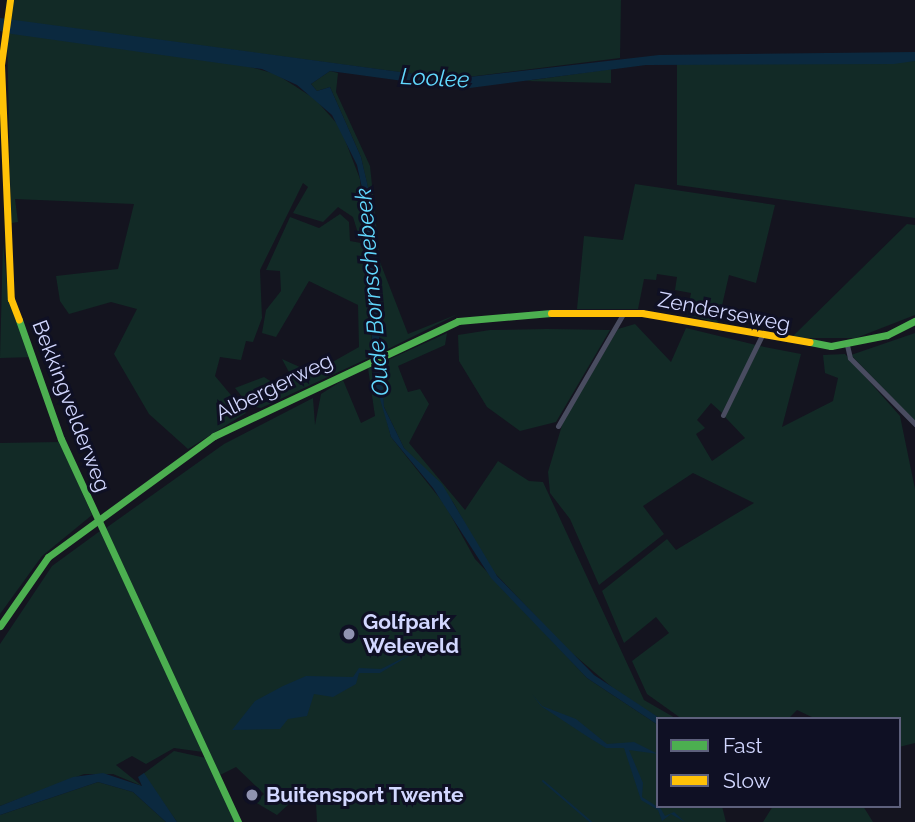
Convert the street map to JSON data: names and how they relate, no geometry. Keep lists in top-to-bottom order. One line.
{"streets":{"main road":["Zenderseweg","Albergerweg","Bekkingvelderweg"]},"crossings":[["Zenderseweg","Albergerweg"],["Albergerweg","Bekkingvelderweg"]],"water":["Loolee","Oude Bornschebeek"],"places":["Golfpark Weleveld","Buitensport Twente"],"legend":["Fast","Slow"]}
